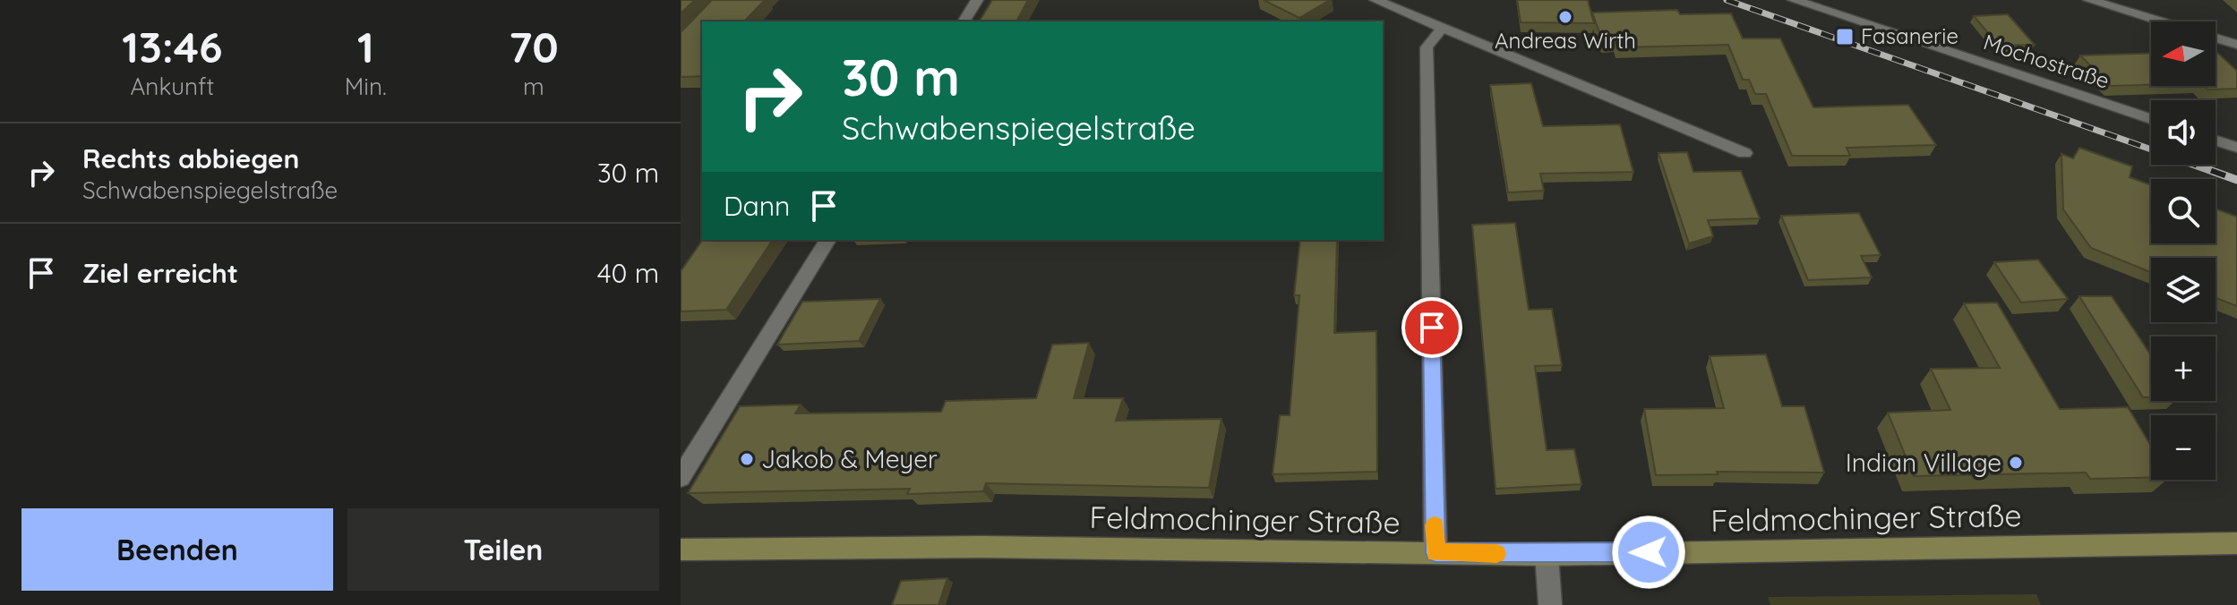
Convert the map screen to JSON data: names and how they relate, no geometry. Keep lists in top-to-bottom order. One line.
{"streets":{"main road":["Feldmochinger Straße"],"street":["Mochostraße"]},"places":{"other":["Andreas Wirth","Jakob & Meyer","Indian Village"],"transit":["Fasanerie"]},"north":"left","page":{"eta":["13:46","Ankunft","1","Min.","70","m"],"map_buttons":["+","−"],"turn":["30 m","Schwabenspiegelstraße"],"list":[{"name":"Rechts abbiegen","note":"Schwabenspiegelstraße","value":"30 m"},{"name":"Ziel erreicht","value":"40 m"}],"then":"Dann","buttons":["Beenden","Teilen"]}}
